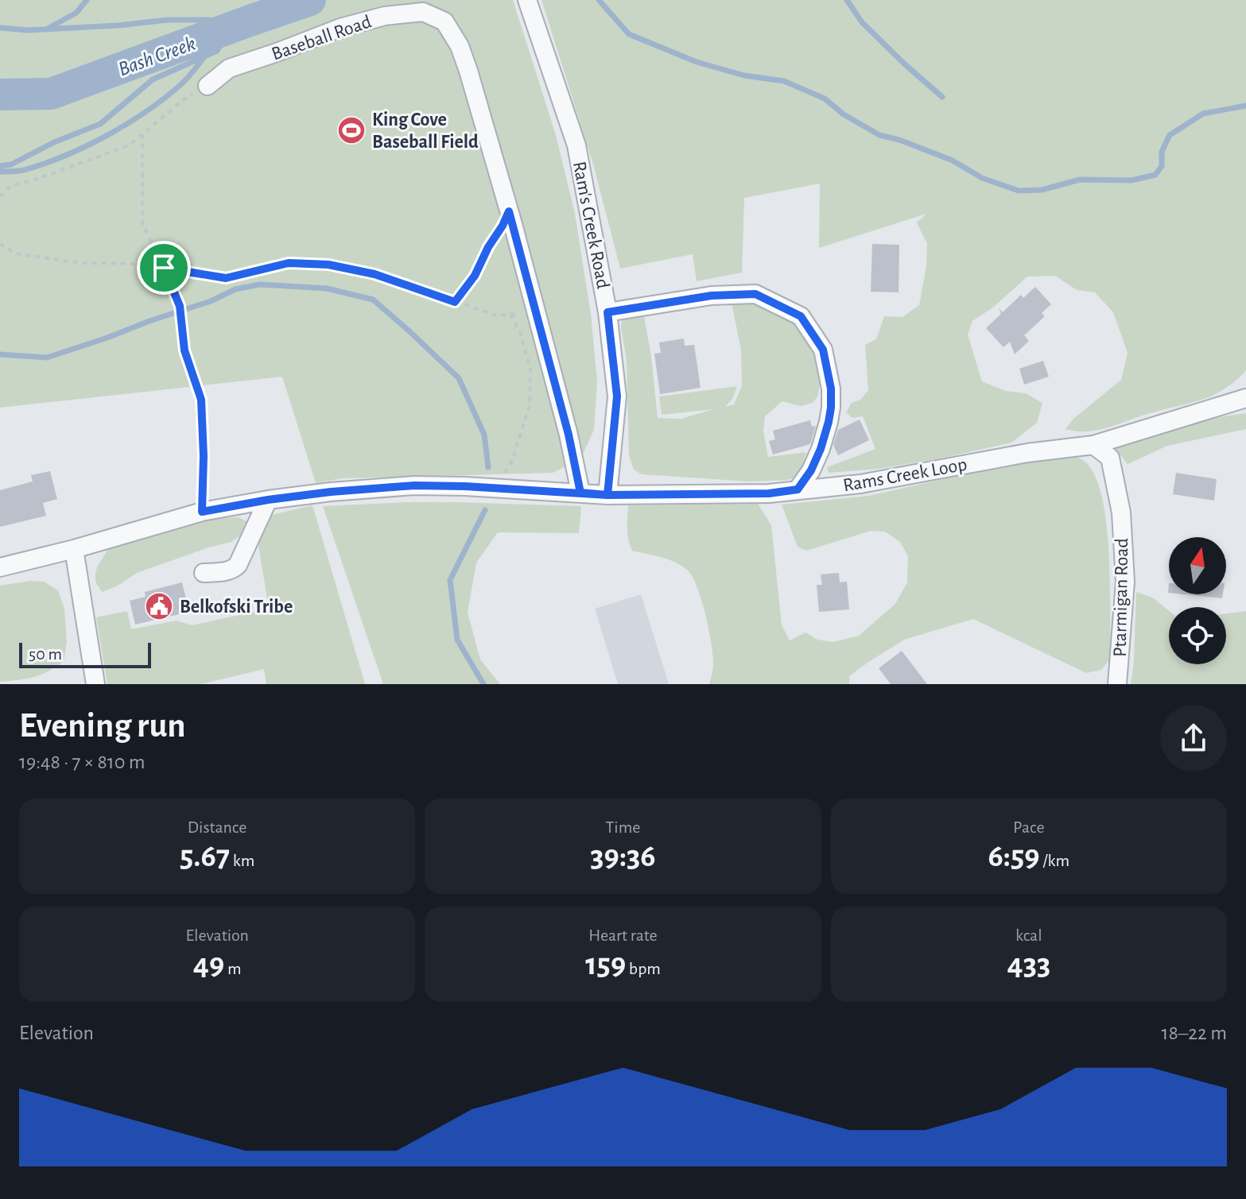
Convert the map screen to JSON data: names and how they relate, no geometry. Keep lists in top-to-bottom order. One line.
{"streets":{"street":["Baseball Road","Ram's Creek Road","Rams Creek Loop","Ptarmigan Road"]},"crossings":[["Baseball Road","Rams Creek Loop"],["Ram's Creek Road","Rams Creek Loop"],["Rams Creek Loop","Ptarmigan Road"]],"water":["Bash Creek"],"places":{"sports":["King Cove Baseball Field"],"public building":["Belkofski Tribe"]},"scale_bar":"50 m","north":"top","page":{"scale":"50 m","heading":["Evening run","19:48 · 7 × 810 m"],"stats":[["Distance","5.67 km"],["Time","39:36"],["Pace","6:59 /km"],["Elevation","49 m"],["Heart rate","159 bpm"],["kcal","433"]],"chart":["Elevation","18–22 m"]}}
